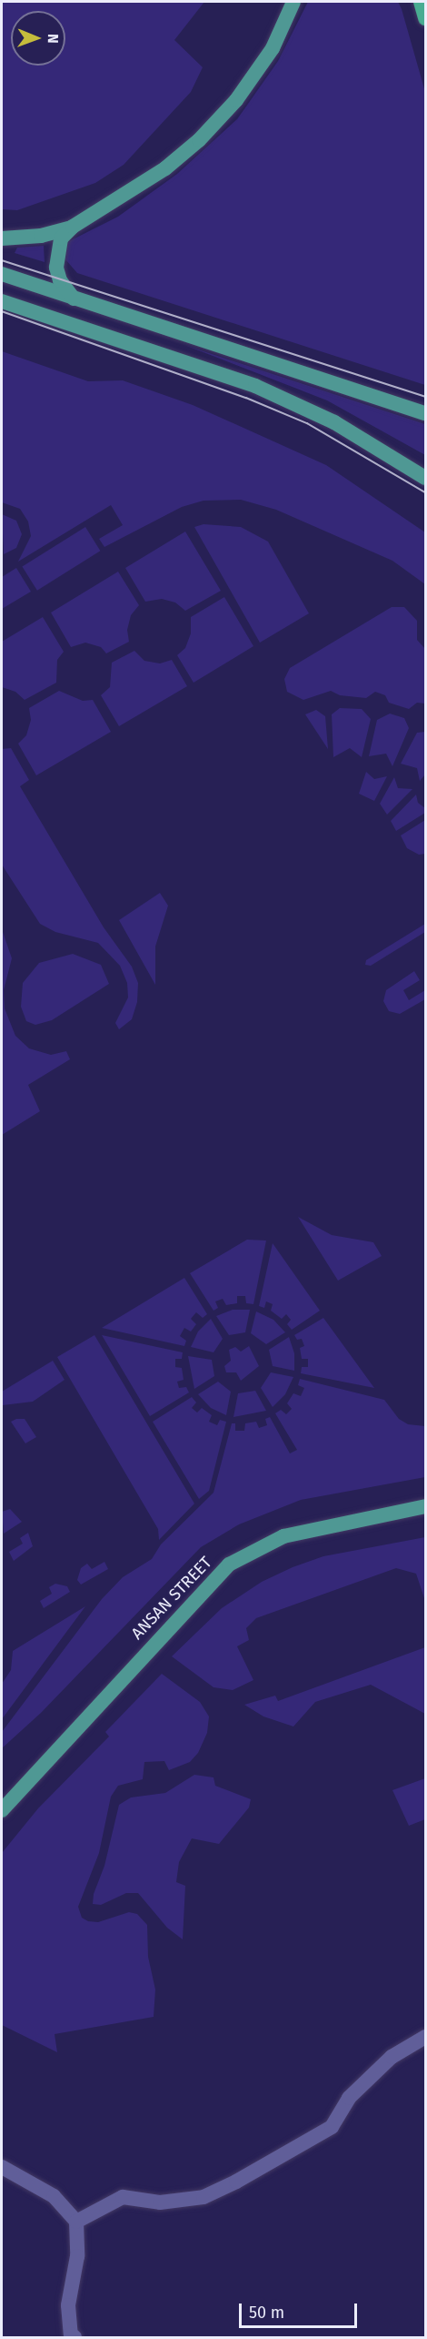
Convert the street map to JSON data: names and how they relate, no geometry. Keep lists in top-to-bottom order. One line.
{"streets":{"main road":["ANSAN STREET"]},"scale_bar":"50 m","north":"right"}
